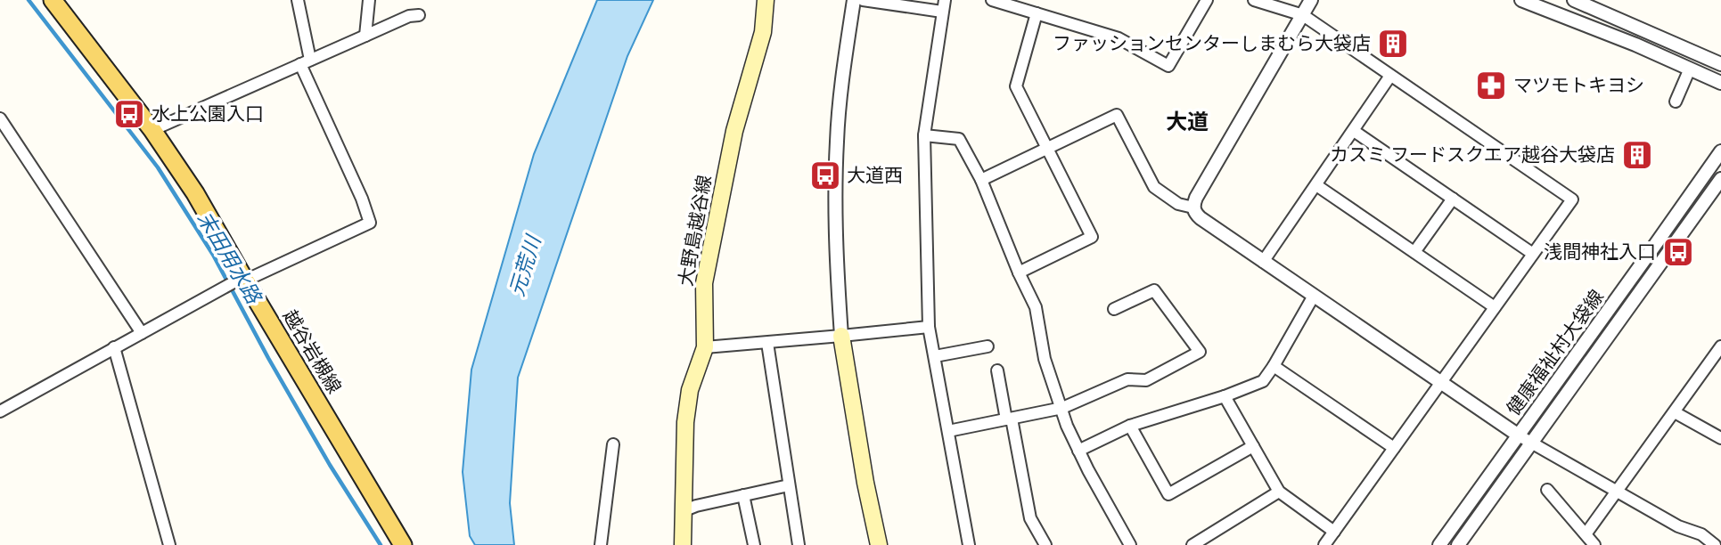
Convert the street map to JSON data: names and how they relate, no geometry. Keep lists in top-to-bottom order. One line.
{"streets":{"main road":["大野島越谷線","越谷岩槻線"],"street":["健康福祉村大袋線"]},"districts":["大道"],"water":["末田用水路","元荒川"],"places":{"building":["ファッションセンターしまむら大袋店","カスミ フードスクエア越谷大袋店"],"pharmacy":["マツモトキヨシ"],"bus stop":["水上公園入口","大道西","浅間神社入口"]}}
